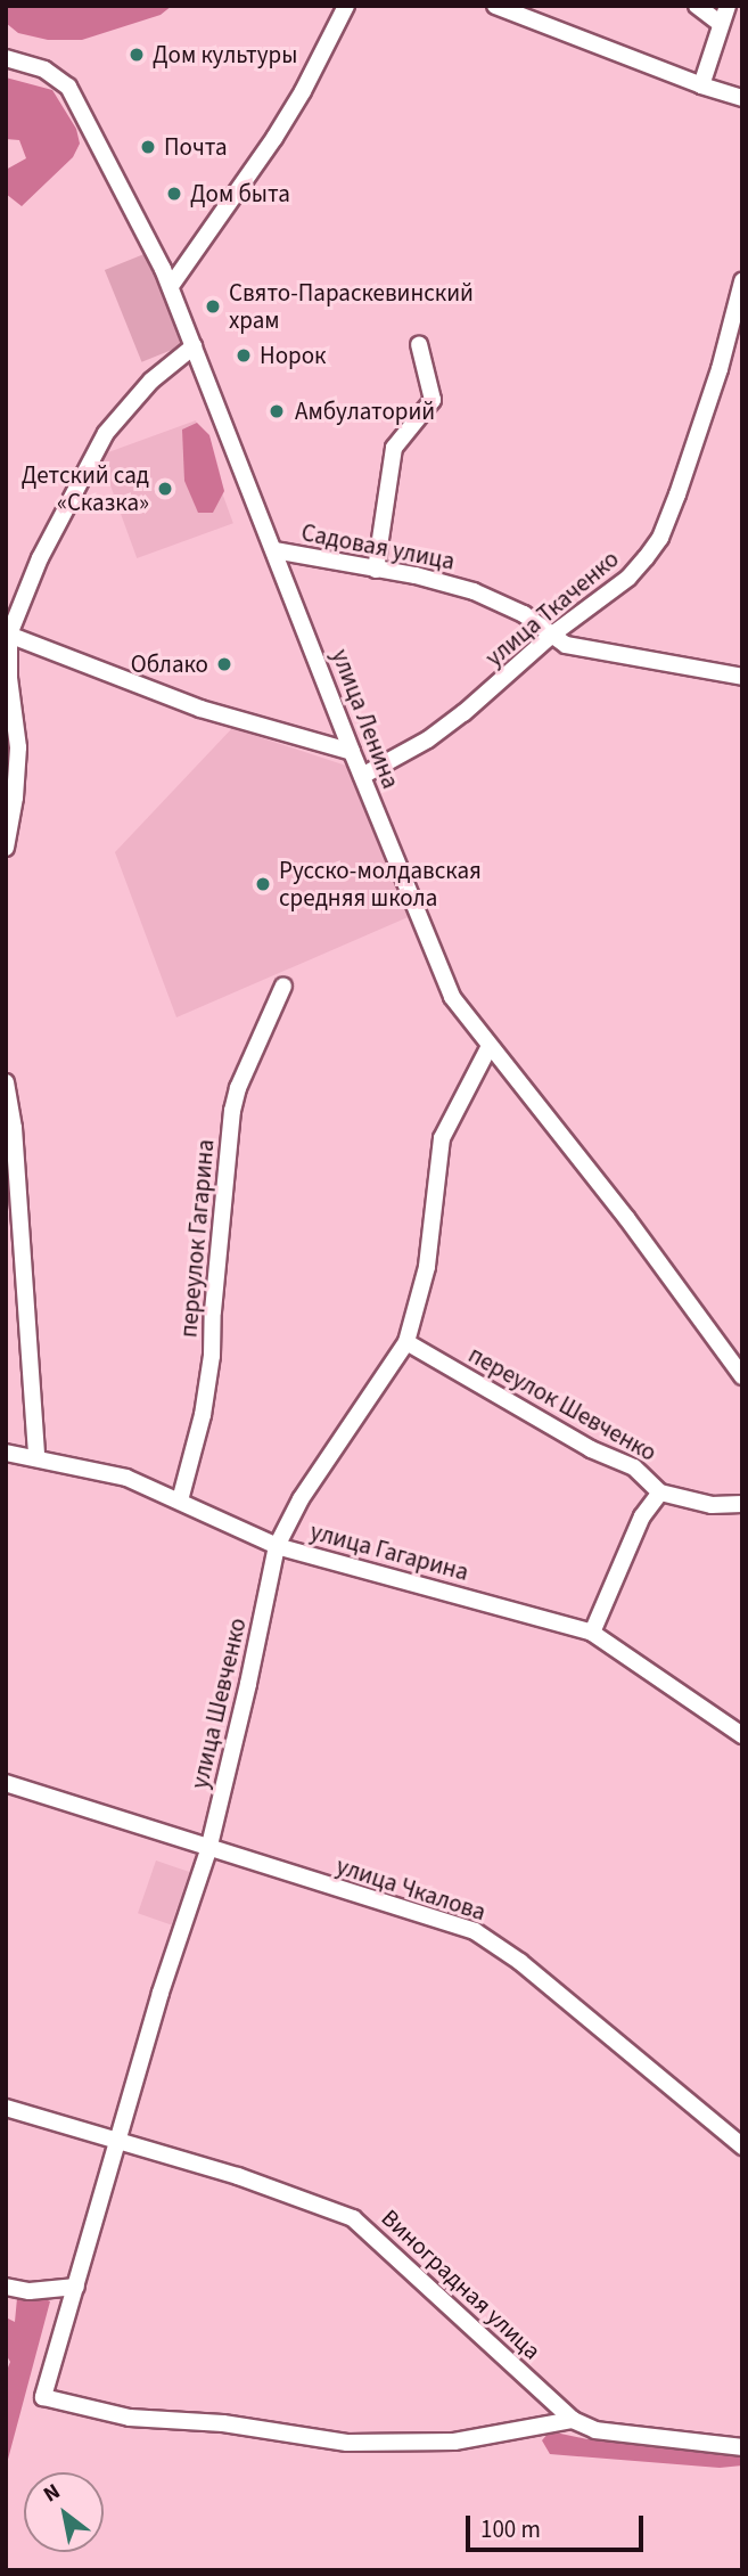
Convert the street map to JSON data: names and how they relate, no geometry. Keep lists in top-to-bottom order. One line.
{"streets":{"street":["Садовая улица","улица Ткаченко","улица Ленина","переулок Гагарина","переулок Шевченко","улица Гагарина","улица Шевченко","улица Чкалова","Виноградная улица"]},"crossings":[["Садовая улица","улица Ткаченко"],["Садовая улица","улица Ленина"],["улица Ткаченко","улица Ленина"],["улица Ленина","улица Шевченко"],["переулок Гагарина","улица Гагарина"],["переулок Шевченко","улица Шевченко"],["улица Гагарина","улица Шевченко"],["улица Шевченко","улица Чкалова"],["улица Шевченко","Виноградная улица"]],"places":["Дом культуры","Почта","Дом быта","Свято-Параскевинский храм","Норок","Амбулаторий","Детский сад «Сказка»","Облако","Русско-молдавская средняя школа"],"scale_bar":"100 m","north":"top left"}
